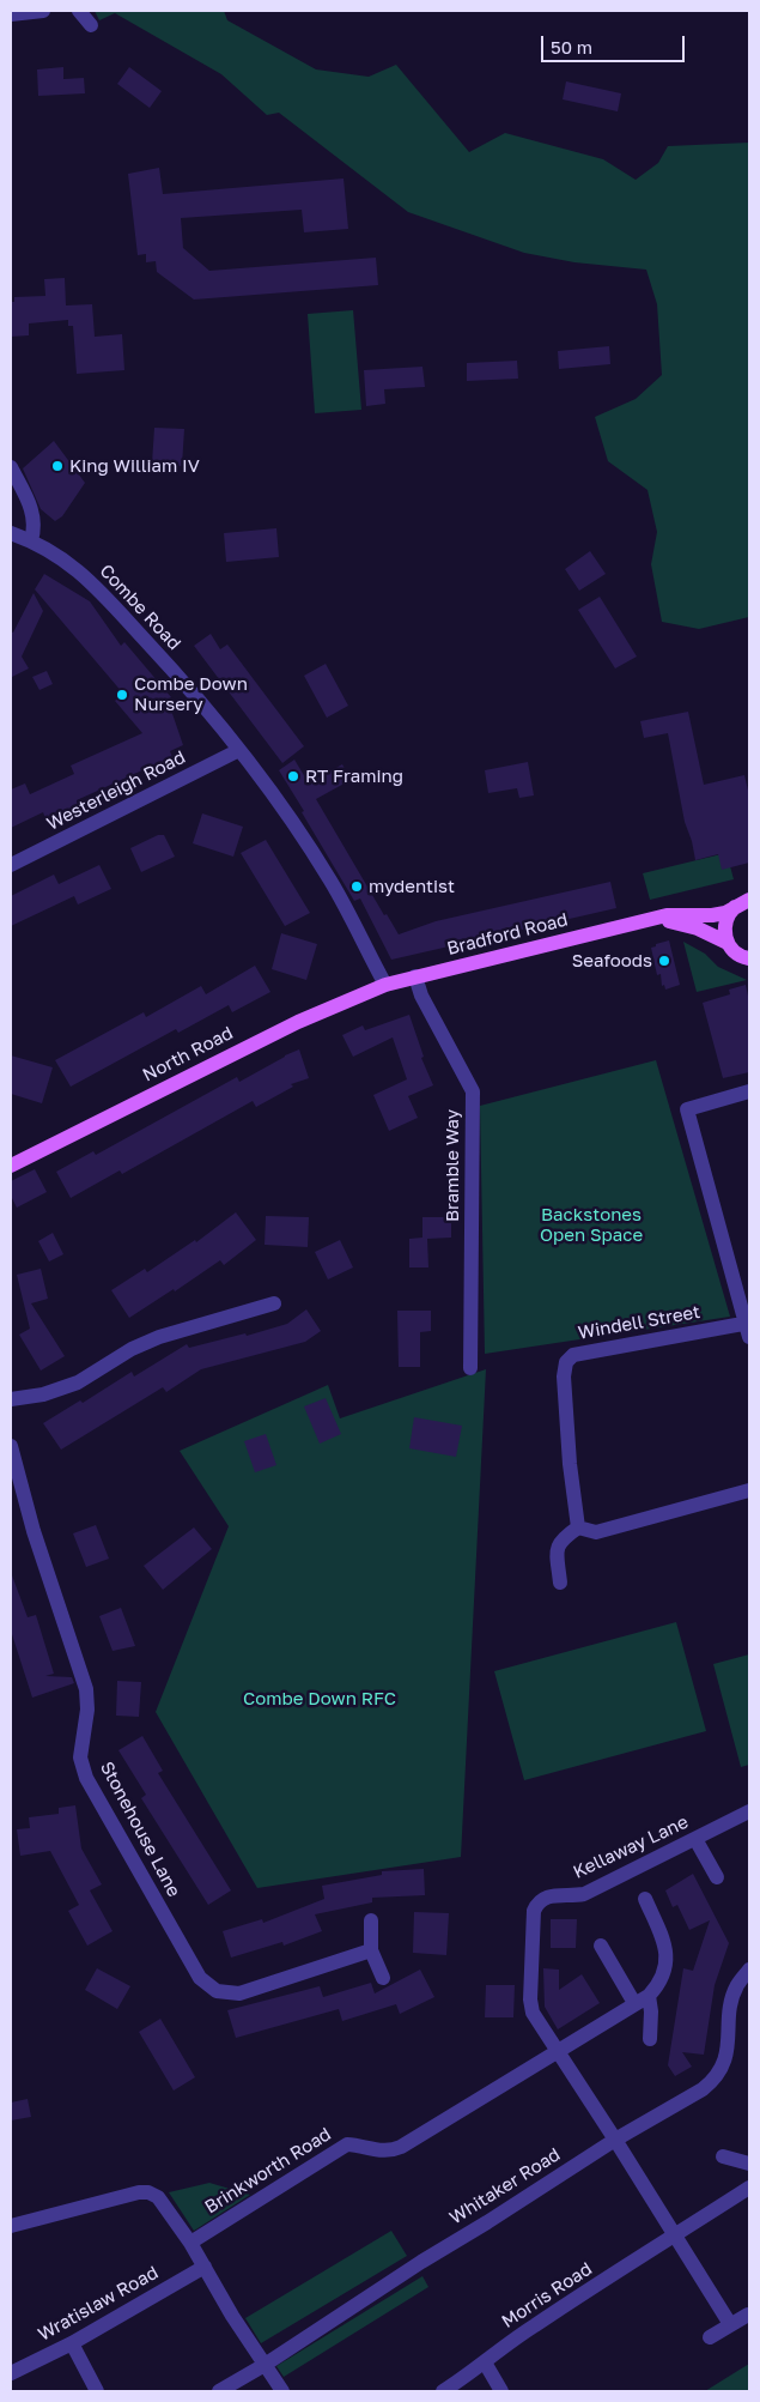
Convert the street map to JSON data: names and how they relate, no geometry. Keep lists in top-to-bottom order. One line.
{"streets":{"main road":["Bradford Road","North Road"],"street":["Combe Road","Westerleigh Road","Bramble Way","Windell Street","Stonehouse Lane","Kellaway Lane","Brinkworth Road","Whitaker Road","Morris Road","Wratislaw Road"]},"crossings":[["Combe Road","Westerleigh Road"],["Combe Road","Bradford Road"],["Combe Road","North Road"],["Bradford Road","North Road"],["Bradford Road","Bramble Way"],["Kellaway Lane","Brinkworth Road"],["Kellaway Lane","Whitaker Road"],["Kellaway Lane","Morris Road"]],"parks":["Backstones Open Space","Combe Down RFC"],"places":["King William IV","Combe Down Nursery","RT Framing","mydentist","Seafoods"],"scale_bar":"50 m"}
